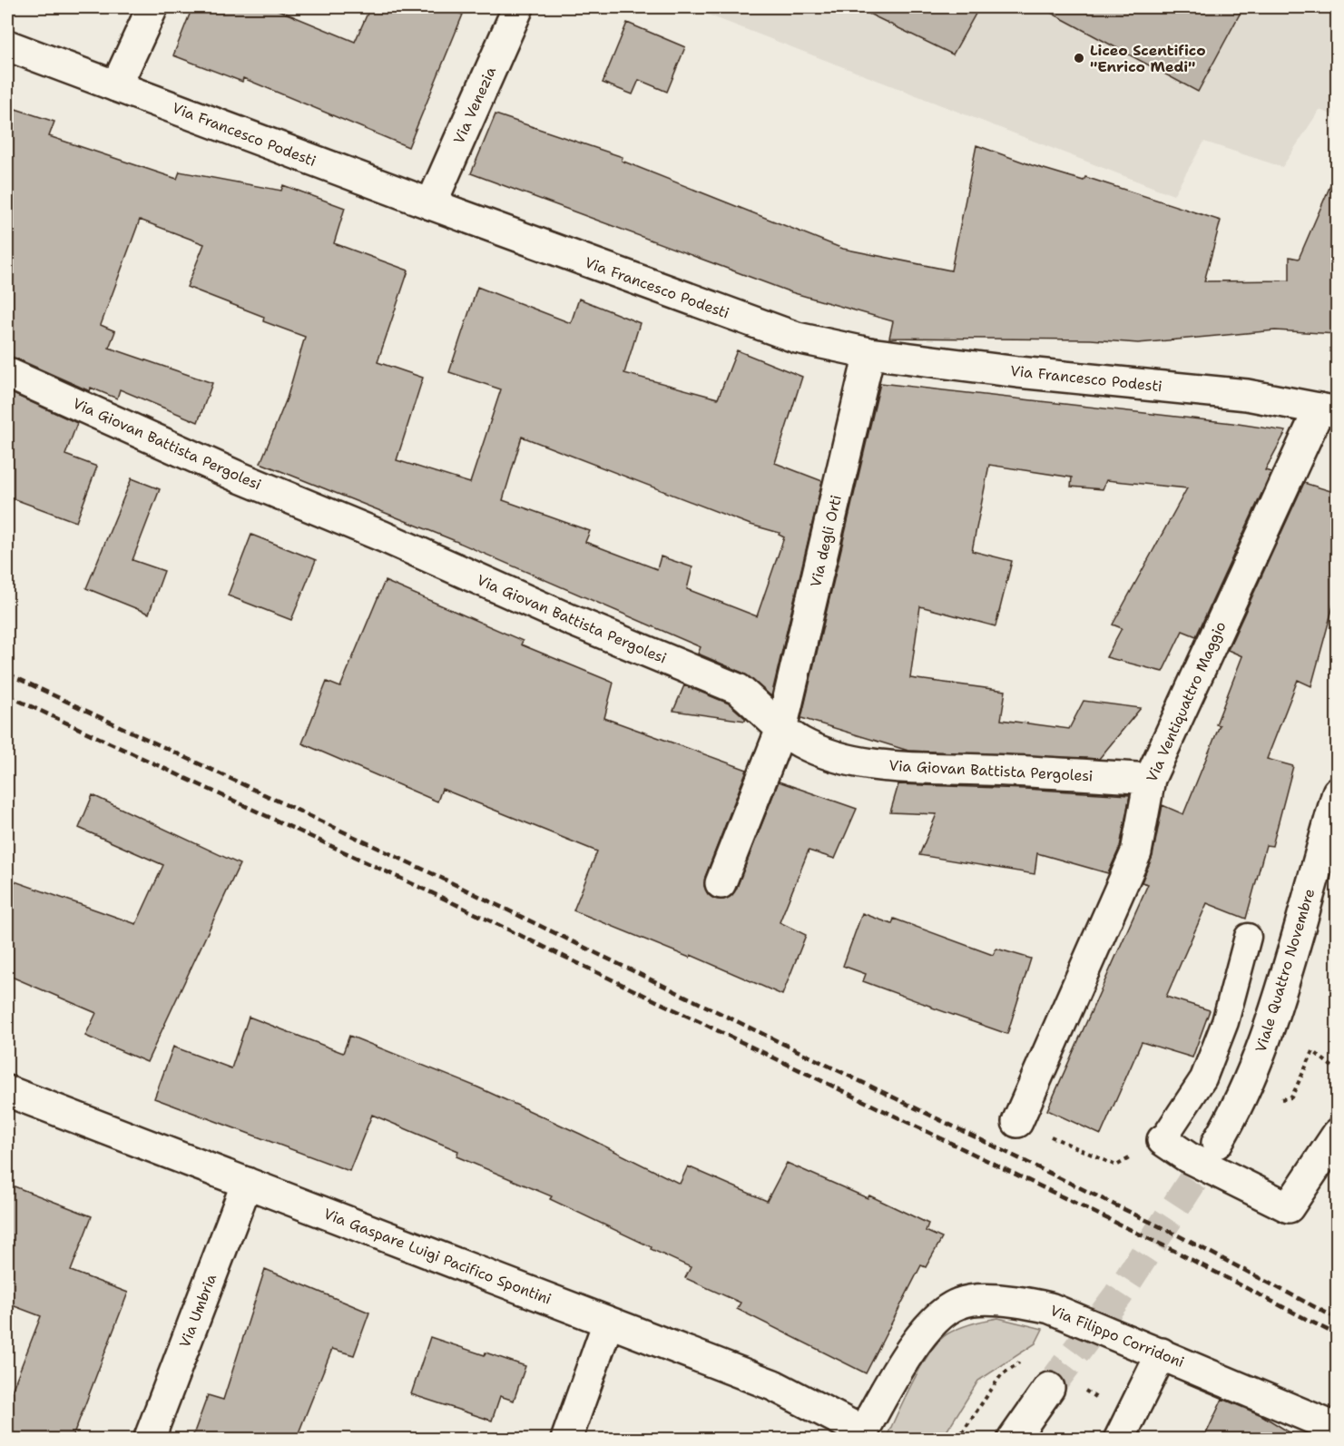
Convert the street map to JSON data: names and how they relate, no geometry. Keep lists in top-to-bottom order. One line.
{"streets":{"street":["Via Venezia","Via Francesco Podesti","Via Giovan Battista Pergolesi","Via degli Orti","Via Ventiquattro Maggio","Viale Quattro Novembre","Via Gaspare Luigi Pacifico Spontini","Via Umbria","Via Filippo Corridoni"]},"crossings":[["Via Venezia","Via Francesco Podesti"],["Via Francesco Podesti","Via degli Orti"],["Via Francesco Podesti","Via Ventiquattro Maggio"],["Via Giovan Battista Pergolesi","Via degli Orti"],["Via Giovan Battista Pergolesi","Via Ventiquattro Maggio"],["Via Gaspare Luigi Pacifico Spontini","Via Umbria"],["Via Gaspare Luigi Pacifico Spontini","Via Filippo Corridoni"]],"places":["Liceo Scentifico \"Enrico Medi\""]}
